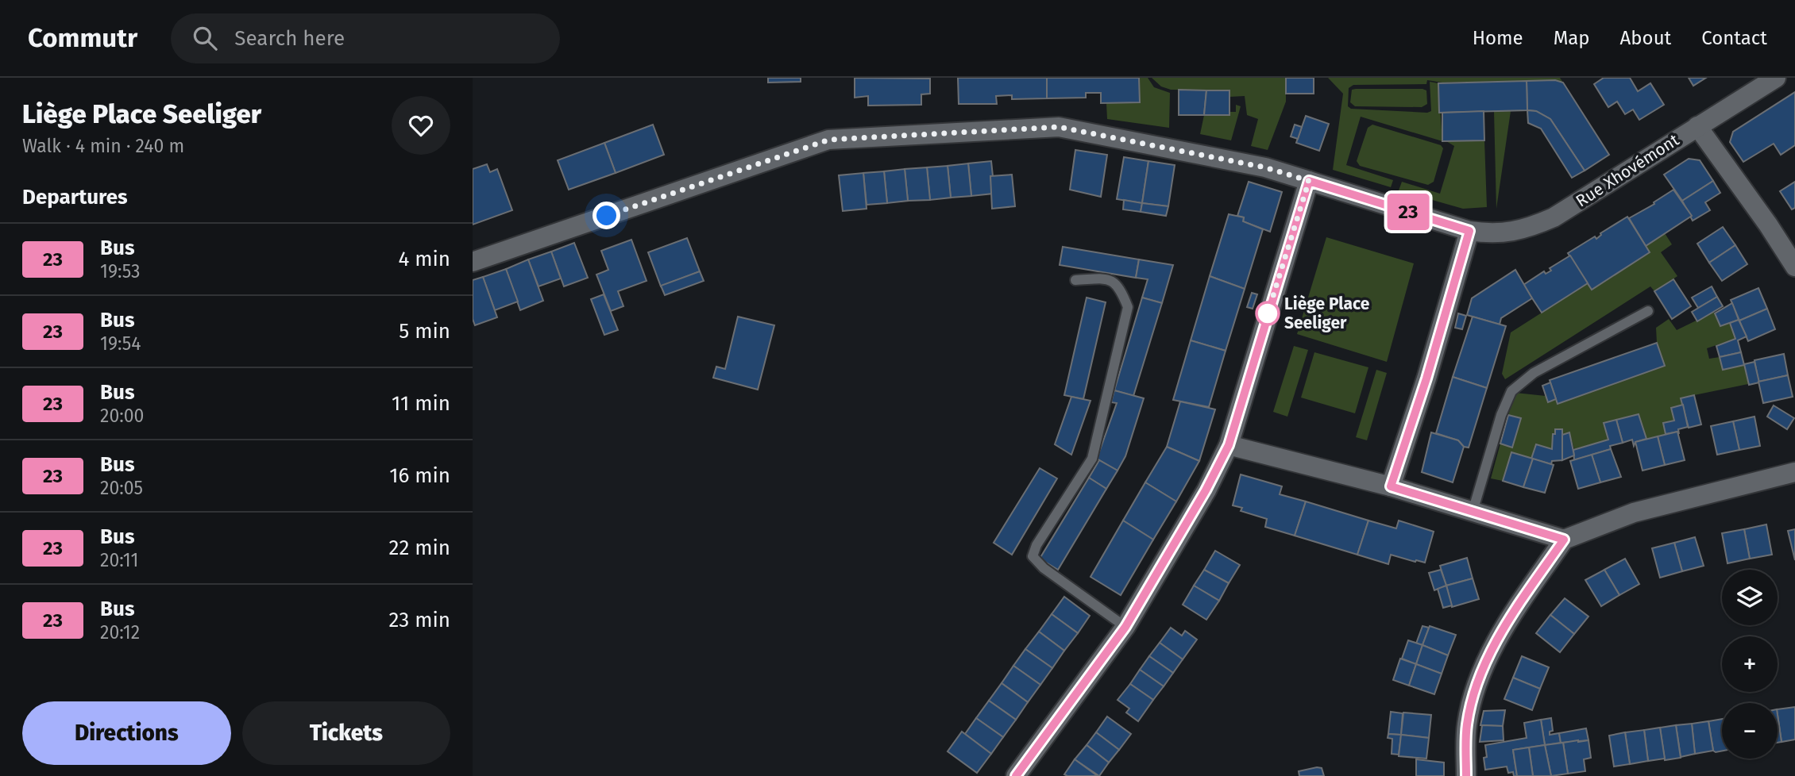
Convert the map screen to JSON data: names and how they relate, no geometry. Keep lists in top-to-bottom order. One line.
{"streets":{"street":["Rue Xhovémont"]},"places":["Liège Place Seeliger"],"lines":["bus line 23"],"page":{"header":"Commutr","search":"Search here","nav":["Home","Map","About","Contact"],"heading":[["Liège Place Seeliger","Walk · 4 min · 240 m"],"Departures"],"on_map":"23","list":[{"mark":"23","name":"Bus","note":"19:53","value":"4 min"},{"mark":"23","name":"Bus","note":"19:54","value":"5 min"},{"mark":"23","name":"Bus","note":"20:00","value":"11 min"},{"mark":"23","name":"Bus","note":"20:05","value":"16 min"},{"mark":"23","name":"Bus","note":"20:11","value":"22 min"},{"mark":"23","name":"Bus","note":"20:12","value":"23 min"}],"map_buttons":["+","−"],"buttons":["Directions","Tickets"]}}
